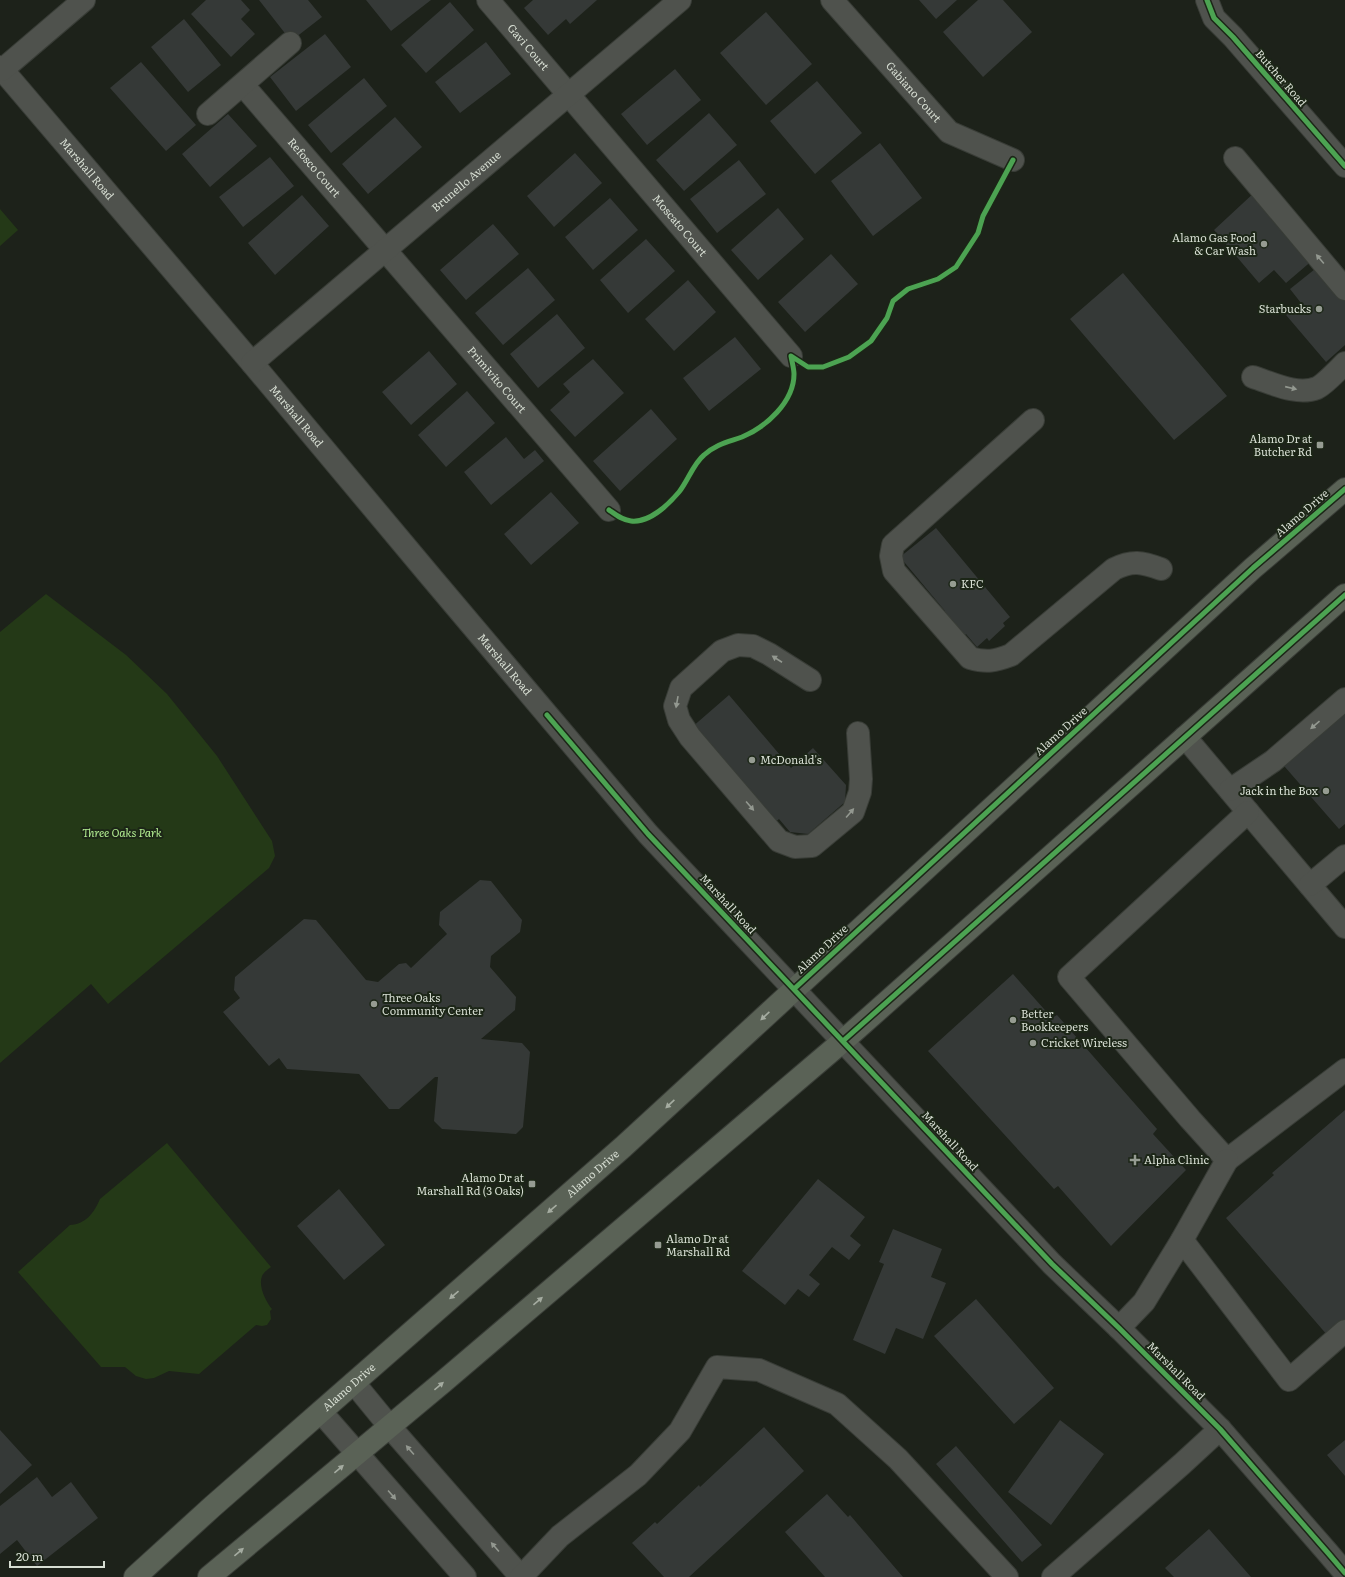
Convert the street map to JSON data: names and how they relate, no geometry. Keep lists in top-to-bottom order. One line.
{"streets":{"main road":["Alamo Drive"],"street":["Gavi Court","Butcher Road","Gabiano Court","Refosco Court","Marshall Road","Brunello Avenue","Moscato Court","Primivito Court"]},"crossings":[["Gavi Court","Brunello Avenue"],["Gavi Court","Moscato Court"],["Refosco Court","Brunello Avenue"],["Refosco Court","Primivito Court"],["Marshall Road","Brunello Avenue"],["Marshall Road","Alamo Drive"],["Brunello Avenue","Moscato Court"],["Brunello Avenue","Primivito Court"]],"parks":["Three Oaks Park"],"places":{"other":["Alamo Gas Food & Car Wash","Starbucks","KFC","McDonald's","Jack in the Box","Three Oaks Community Center","Better Bookkeepers","Cricket Wireless"],"transit":["Alamo Dr at Butcher Rd","Alamo Dr at Marshall Rd (3 Oaks)","Alamo Dr at Marshall Rd"],"health":["Alpha Clinic"]},"scale_bar":"20 m"}
